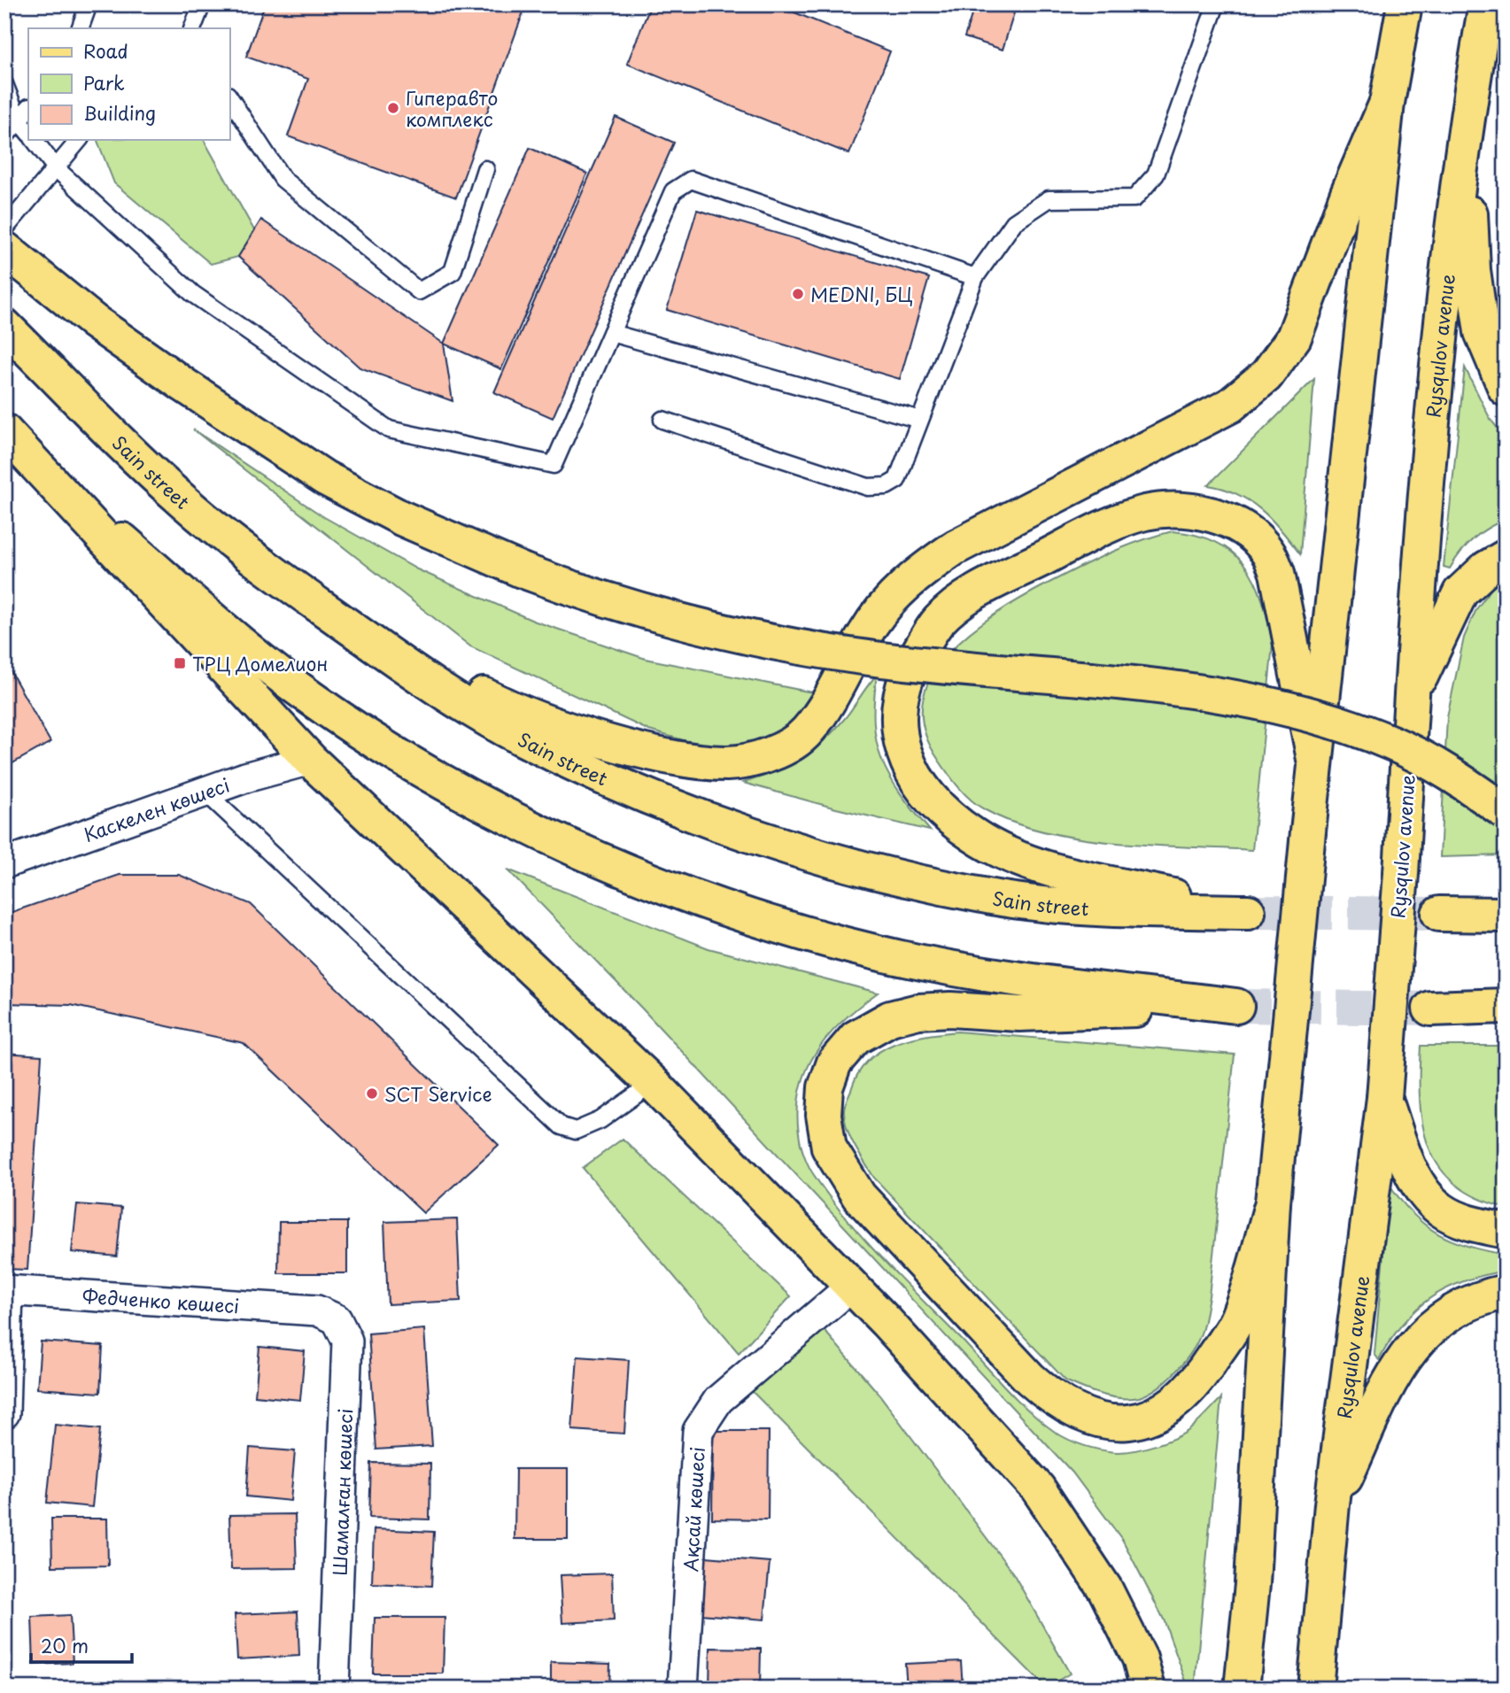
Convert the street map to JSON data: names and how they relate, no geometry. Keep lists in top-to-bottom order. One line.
{"streets":{"main road":["Rysqulov avenue","Sain street"],"street":["Каскелен көшесі","Федченко көшесі","Шамалған көшесі","Ақсай көшесі"]},"crossings":[["Федченко көшесі","Шамалған көшесі"]],"places":{"other":["Гиперавто комплекс","MEDNI, БЦ","SCT Service"],"transit":["ТРЦ Домелион"]},"legend":["Road","Park","Building"],"scale_bar":"20 m"}
